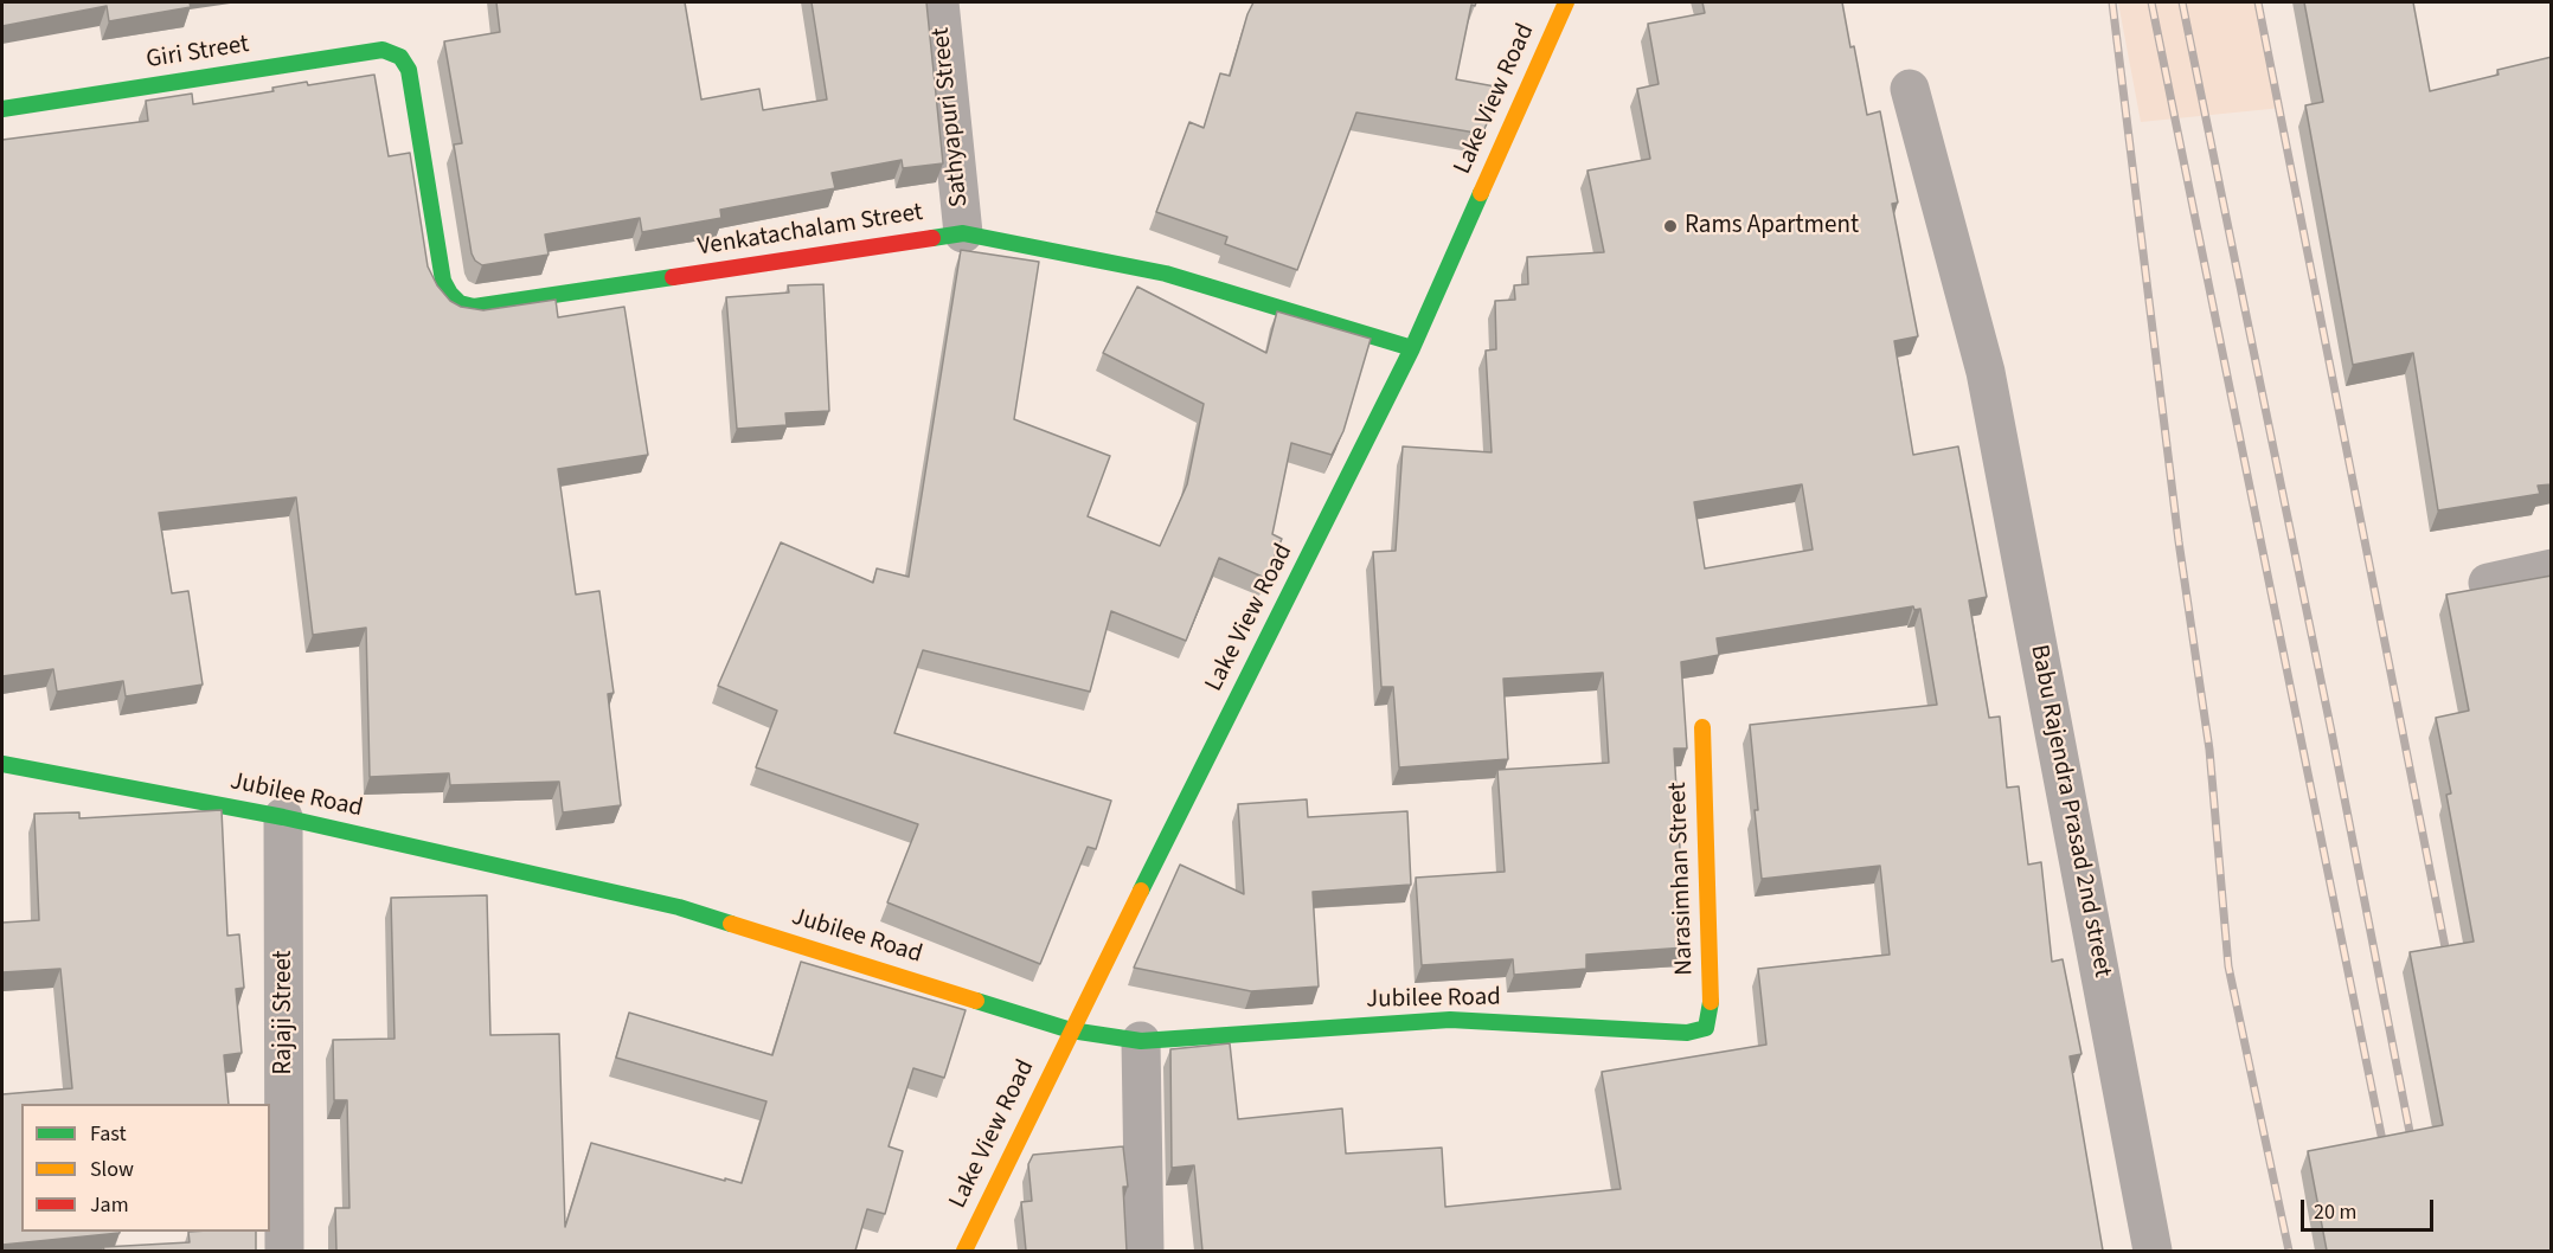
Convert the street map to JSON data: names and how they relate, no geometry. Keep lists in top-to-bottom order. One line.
{"streets":{"street":["Giri Street","Lake View Road","Sathyapuri Street","Venkatachalam Street","Jubilee Road","Babu Rajendra Prasad 2nd street","Narasimhan Street","Rajaji Street"]},"crossings":[["Giri Street","Venkatachalam Street"],["Lake View Road","Venkatachalam Street"],["Lake View Road","Jubilee Road"],["Sathyapuri Street","Venkatachalam Street"],["Jubilee Road","Narasimhan Street"],["Jubilee Road","Rajaji Street"]],"places":["Rams Apartment"],"legend":["Fast","Slow","Jam"],"scale_bar":"20 m"}
